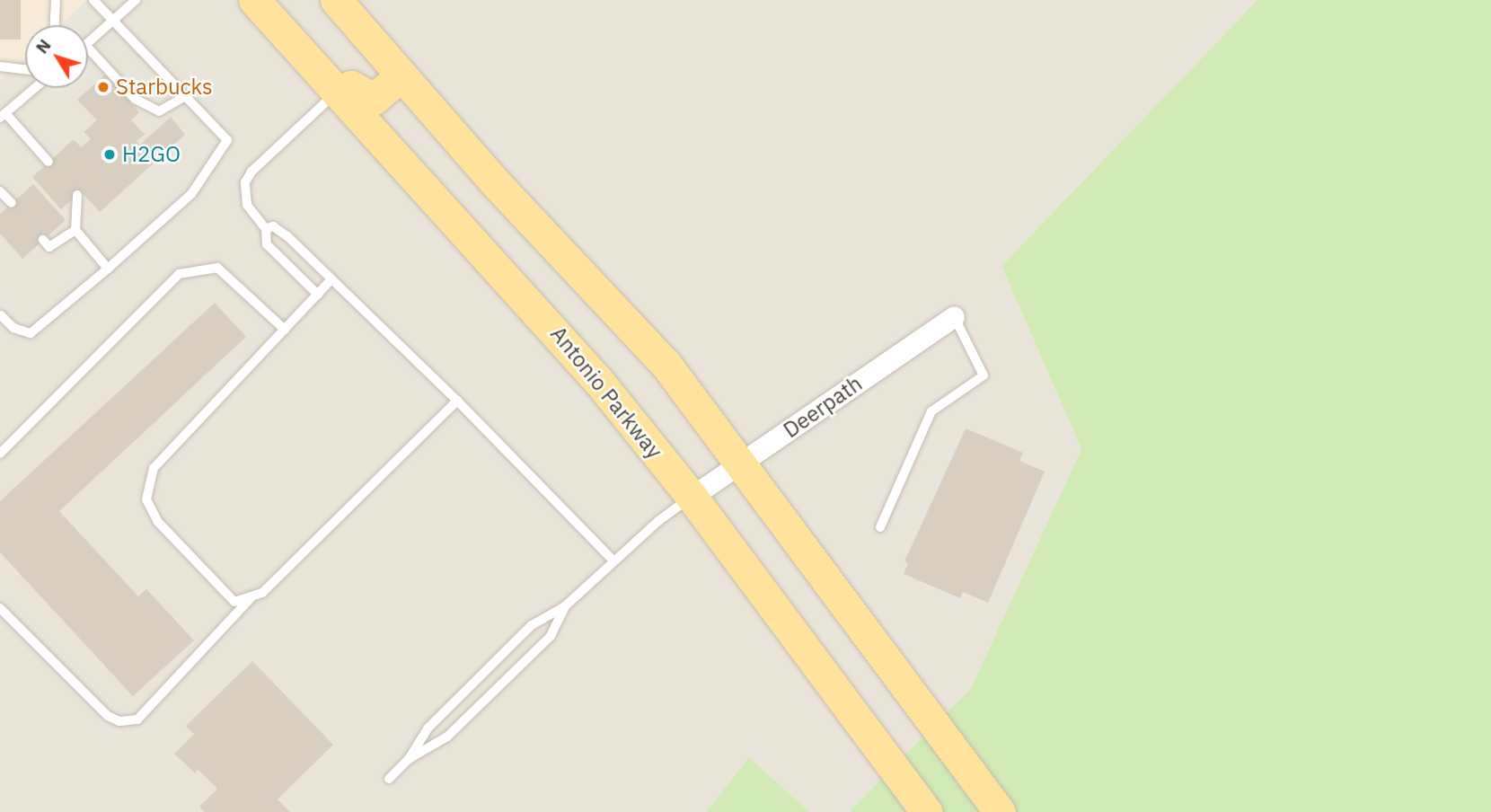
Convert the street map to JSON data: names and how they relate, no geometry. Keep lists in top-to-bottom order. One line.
{"streets":{"main road":["Antonio Parkway"],"street":["Deerpath"]},"crossings":[["Antonio Parkway","Deerpath"]],"places":["Starbucks","H2GO"],"north":"top left"}
